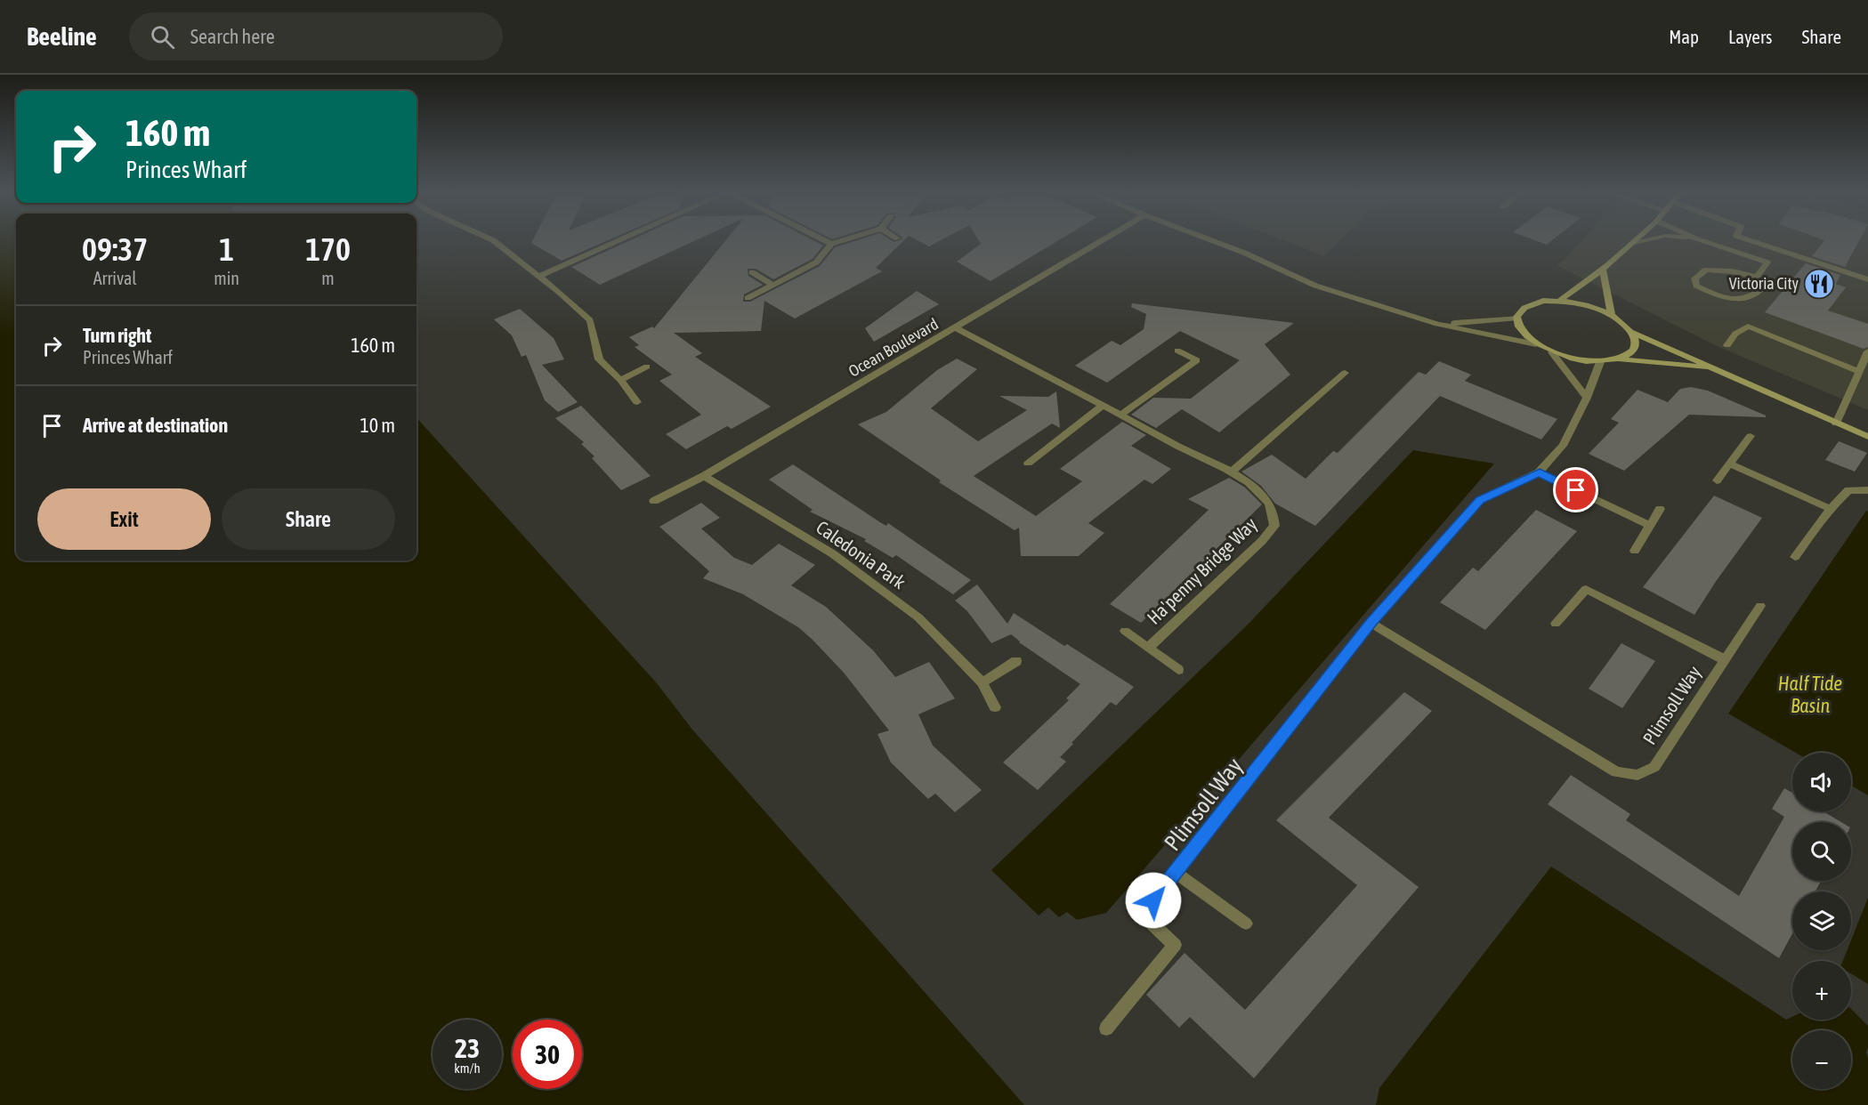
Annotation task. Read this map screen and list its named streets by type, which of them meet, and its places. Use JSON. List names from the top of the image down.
{
  "streets": {
    "street": [
      "Ocean Boulevard",
      "Caledonia Park",
      "Ha'penny Bridge Way",
      "Plimsoll Way"
    ]
  },
  "crossings": [
    ["Ocean Boulevard", "Caledonia Park"],
    ["Ocean Boulevard", "Ha'penny Bridge Way"]
  ],
  "water": ["Half Tide Basin"],
  "places": {
    "restaurant": ["Victoria City"]
  },
  "page": {
    "header": "Beeline",
    "search": "Search here",
    "nav": ["Map", "Layers", "Share"],
    "turn": ["160 m", "Princes Wharf"],
    "eta": [
      "09:37",
      "Arrival",
      "1",
      "min",
      "170",
      "m"
    ],
    "list": [
      {
        "name": "Turn right",
        "note": "Princes Wharf",
        "value": "160 m"
      },
      {
        "name": "Arrive at destination",
        "value": "10 m"
      }
    ],
    "buttons": ["Exit", "Share"],
    "map_buttons": ["+", "−"],
    "speed": "23 km/h",
    "limit": "30"
  }
}
